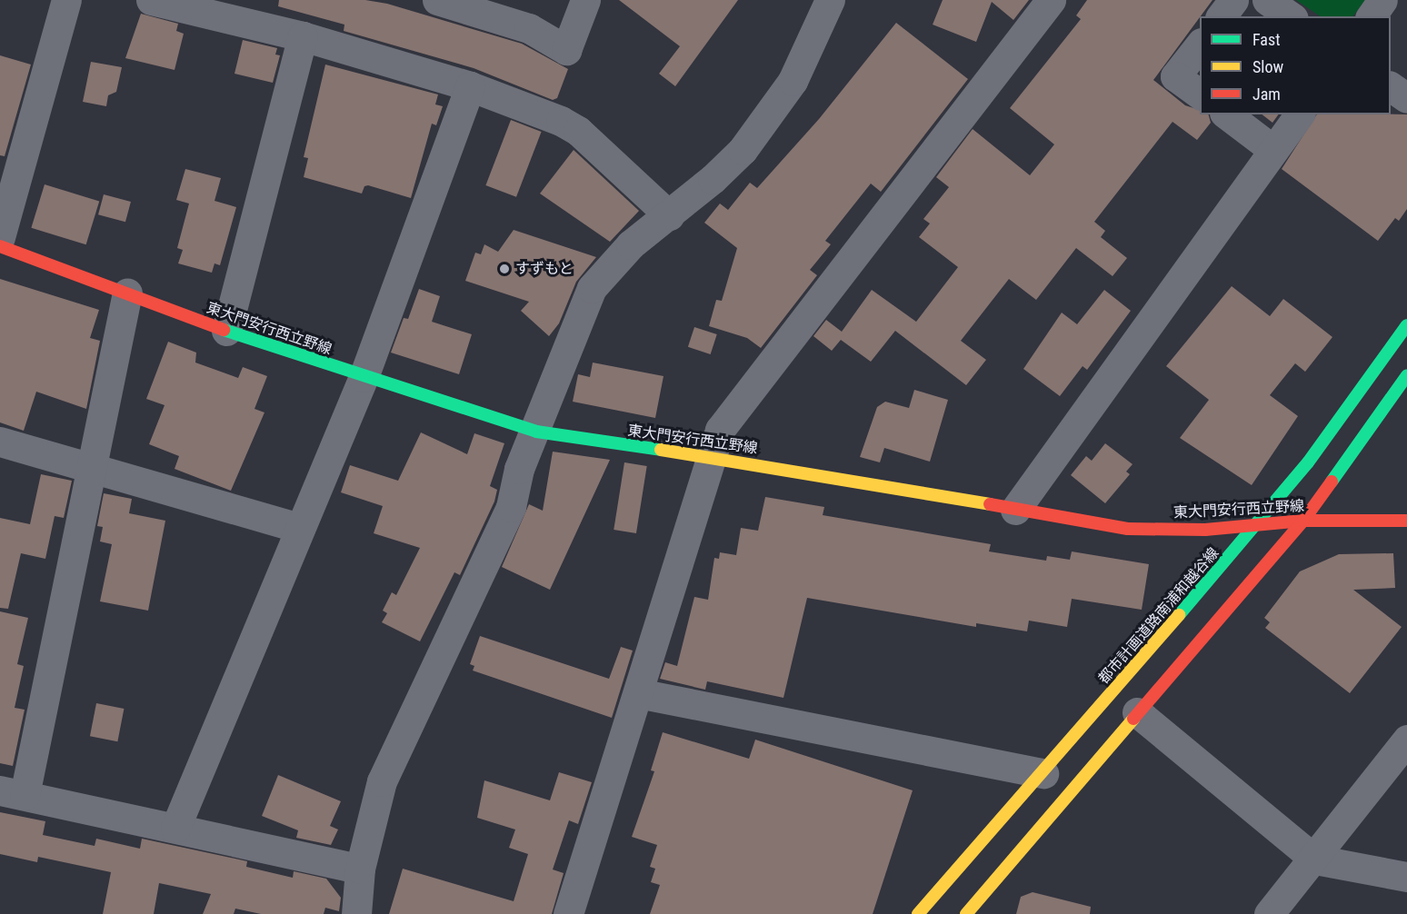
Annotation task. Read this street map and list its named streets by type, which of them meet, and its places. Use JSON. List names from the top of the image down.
{
  "streets": {
    "main road": ["東大門安行西立野線", "都市計画道路南浦和越谷線"]
  },
  "crossings": [
    ["東大門安行西立野線", "都市計画道路南浦和越谷線"]
  ],
  "places": ["すずもと"],
  "legend": ["Fast", "Slow", "Jam"]
}
